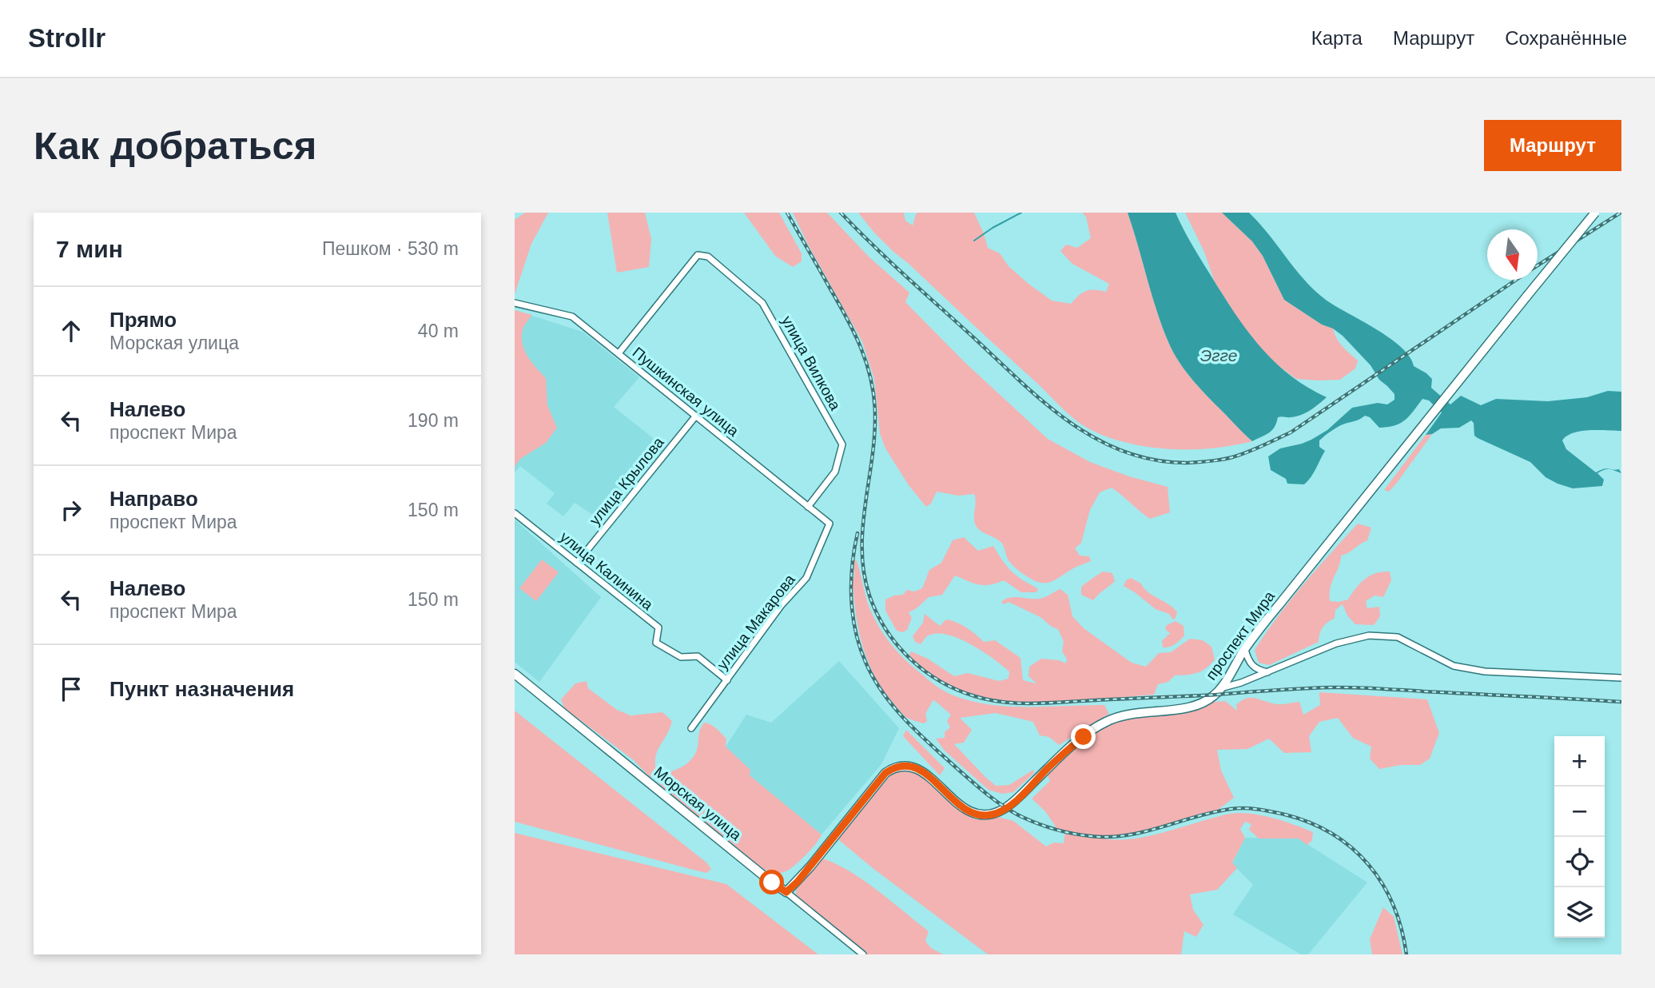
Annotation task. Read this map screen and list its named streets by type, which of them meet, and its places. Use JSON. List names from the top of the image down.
{
  "streets": {
    "main road": ["проспект Мира", "Морская улица"],
    "street": [
      "улица Вилкова",
      "Пушкинская улица",
      "улица Крылова",
      "улица Калинина",
      "улица Макарова"
    ]
  },
  "crossings": [
    ["улица Вилкова", "Пушкинская улица"],
    ["Пушкинская улица", "улица Крылова"],
    ["Пушкинская улица", "улица Макарова"],
    ["улица Крылова", "улица Калинина"],
    ["улица Калинина", "улица Макарова"],
    ["проспект Мира", "Морская улица"]
  ],
  "water": ["Эгге"],
  "north": "bottom",
  "page": {
    "header": "Strollr",
    "nav": ["Карта", "Маршрут", "Сохранённые"],
    "buttons": "Маршрут",
    "title": "Как добраться",
    "heading": ["7 мин", "Пешком · 530 m"],
    "list": [
      ["Прямо", "Морская улица", "40 m"],
      ["Налево", "проспект Мира", "190 m"],
      ["Направо", "проспект Мира", "150 m"],
      ["Налево", "проспект Мира", "150 m"],
      "Пункт назначения"
    ],
    "map_buttons": ["+", "−"]
  }
}
